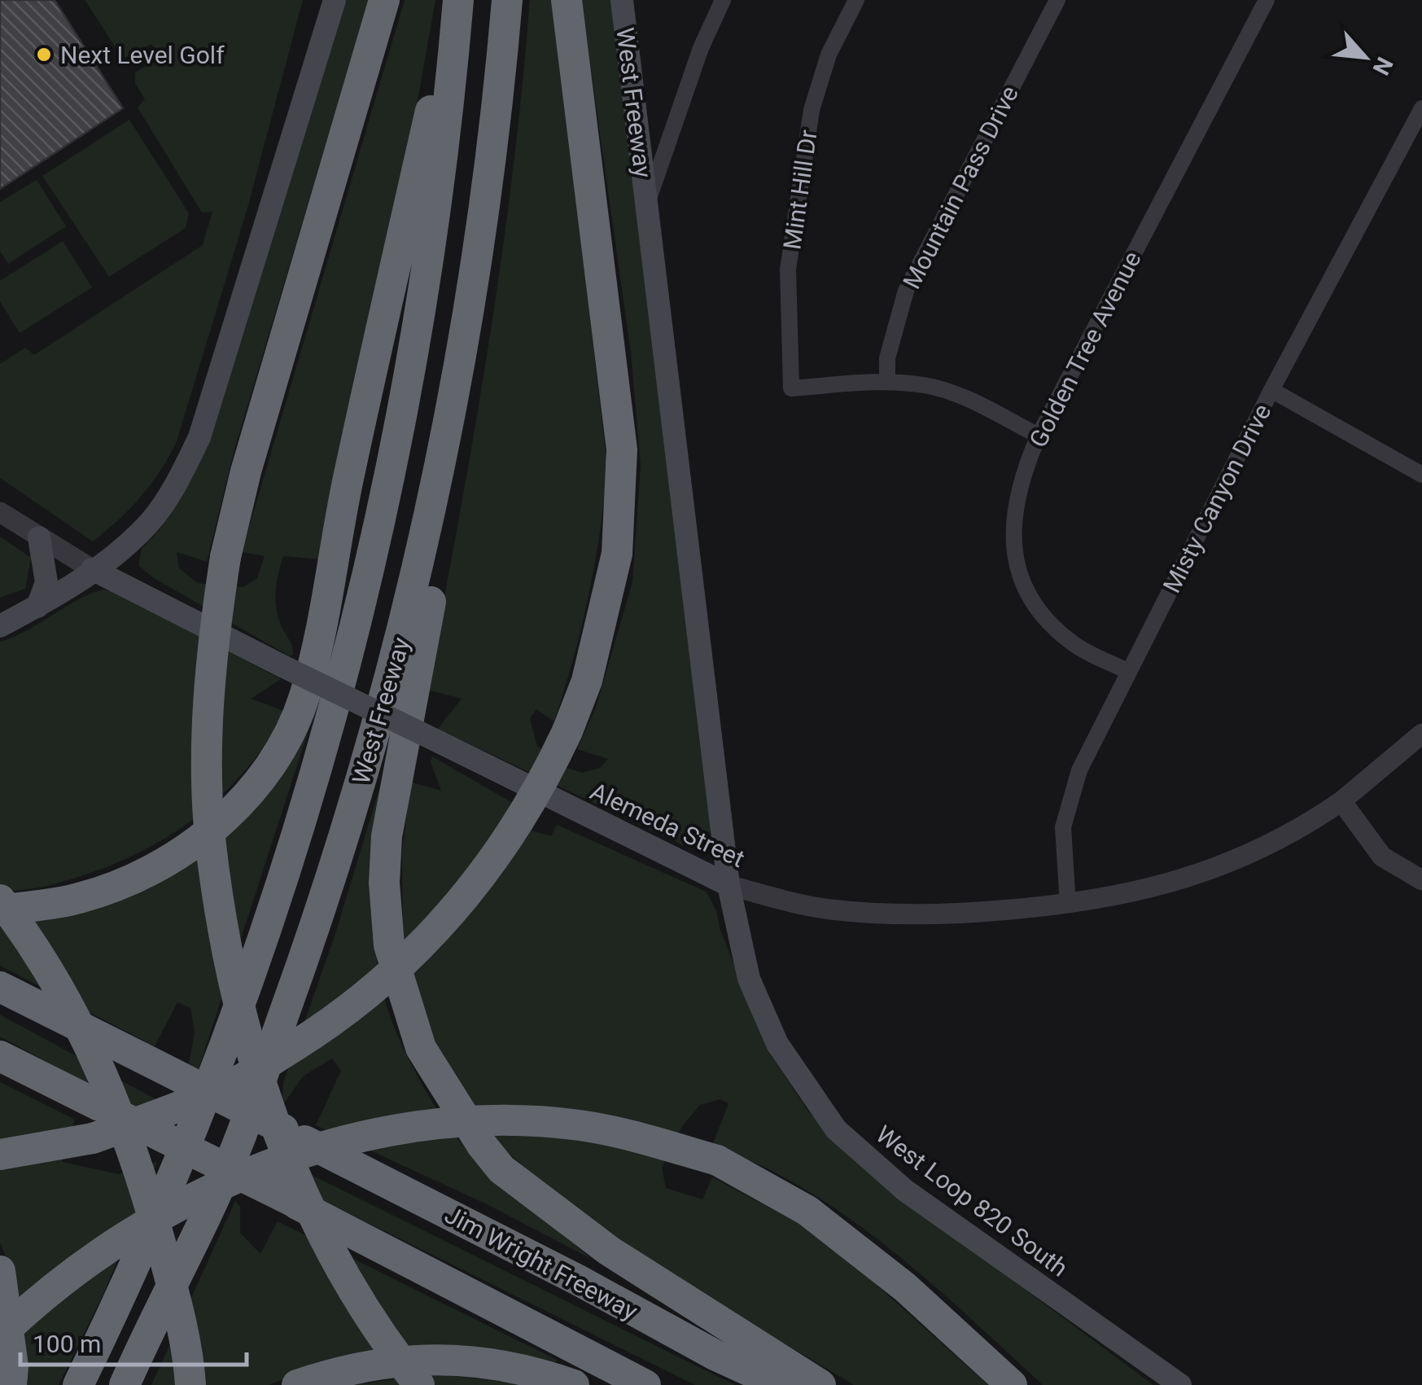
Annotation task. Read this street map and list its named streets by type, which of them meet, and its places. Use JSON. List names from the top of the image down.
{
  "streets": {
    "highway": ["West Freeway", "Jim Wright Freeway"],
    "main road": ["Alemeda Street", "West Loop 820 South"],
    "street": [
      "Mountain Pass Drive",
      "Mint Hill Dr",
      "Golden Tree Avenue",
      "Misty Canyon Drive"
    ]
  },
  "crossings": [
    ["West Freeway", "Alemeda Street"],
    ["West Freeway", "West Loop 820 South"],
    ["Mountain Pass Drive", "Mint Hill Dr"],
    ["Golden Tree Avenue", "Misty Canyon Drive"],
    ["Misty Canyon Drive", "Alemeda Street"],
    ["Alemeda Street", "West Loop 820 South"]
  ],
  "places": ["Next Level Golf"],
  "scale_bar": "100 m",
  "north": "bottom right"
}
